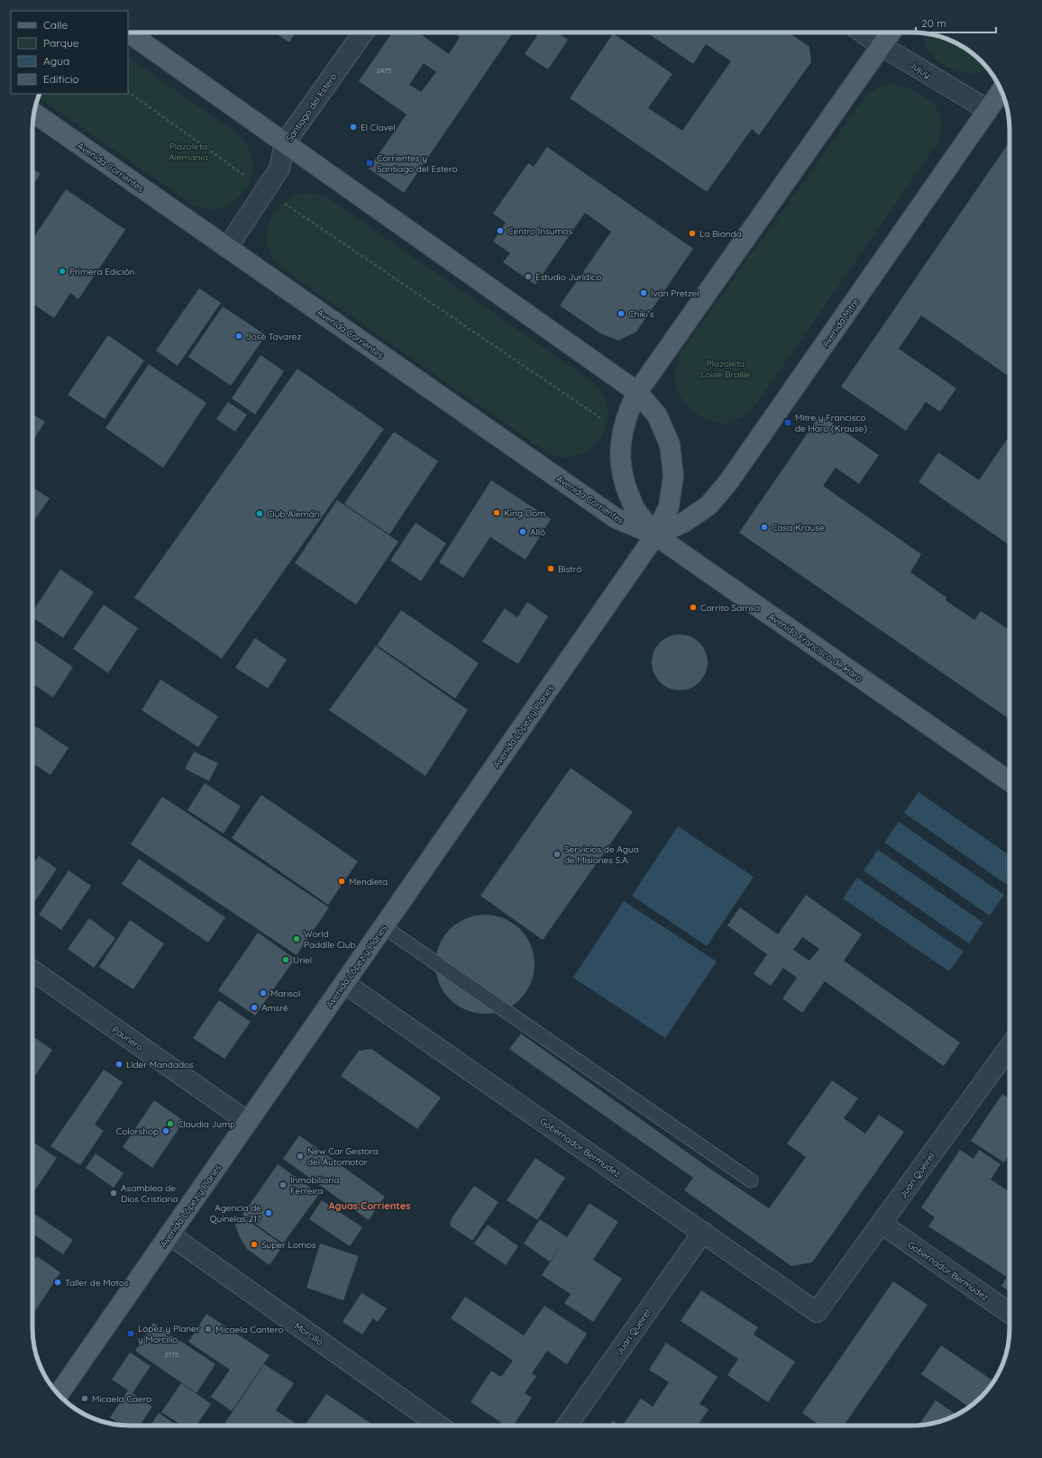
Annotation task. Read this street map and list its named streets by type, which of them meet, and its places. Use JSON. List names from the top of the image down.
{
  "streets": {
    "main road": [
      "Avenida Corrientes",
      "Avenida Mitre",
      "Avenida Francisco de Haro",
      "Avenida López y Planes"
    ],
    "street": [
      "Jujuy",
      "Santiago del Estero",
      "Paunero",
      "Gobernador Bermúdez",
      "Juan Queirel",
      "Morcillo"
    ]
  },
  "crossings": [
    ["Jujuy", "Avenida Mitre"],
    ["Santiago del Estero", "Avenida Corrientes"],
    ["Avenida Corrientes", "Avenida Mitre"],
    ["Avenida Corrientes", "Avenida Francisco de Haro"],
    ["Avenida Corrientes", "Avenida López y Planes"],
    ["Avenida Mitre", "Avenida Francisco de Haro"],
    ["Avenida Mitre", "Avenida López y Planes"],
    ["Avenida Francisco de Haro", "Avenida López y Planes"],
    ["Avenida López y Planes", "Paunero"],
    ["Avenida López y Planes", "Gobernador Bermúdez"],
    ["Avenida López y Planes", "Morcillo"],
    ["Gobernador Bermúdez", "Juan Queirel"]
  ],
  "districts": ["Aguas Corrientes"],
  "parks": ["Plazoleta Alemania", "Plazoleta Loise Braille"],
  "places": {
    "other": [
      "El Clavel",
      "Centro Insumos",
      "La Bionda",
      "Primera Edición",
      "Estudio Jurídico",
      "Iván Pretzel",
      "Chiki's",
      "José Tavarez",
      "King Dom",
      "Club Alemán",
      "Casa Krause",
      "Alló",
      "Bistró",
      "Carrito Samsa",
      "Servicios de Agua de Misiones S.A.",
      "Mendieta",
      "World Paddlle Club",
      "Uriel",
      "Marisol",
      "Amsré",
      "Líder Mandados",
      "Claudia Jump",
      "Colorshop",
      "New Car Gestora del Automotor",
      "Inmobiliaria Ferreira",
      "Asamblea de Dios Cristiana",
      "Agencia de Quinelas 217",
      "Super Lomos",
      "Taller de Motos",
      "Micaela Cantero",
      "Micaela Caero"
    ],
    "transit": ["Corrientes y Santiago del Estero", "Mitre y Francisco de Haro (Krause)", "López y Planer y Morcillo"]
  },
  "house_numbers": ["2475", "2715"],
  "legend": [
    "Calle",
    "Parque",
    "Agua",
    "Edificio"
  ],
  "scale_bar": "20 m"
}
